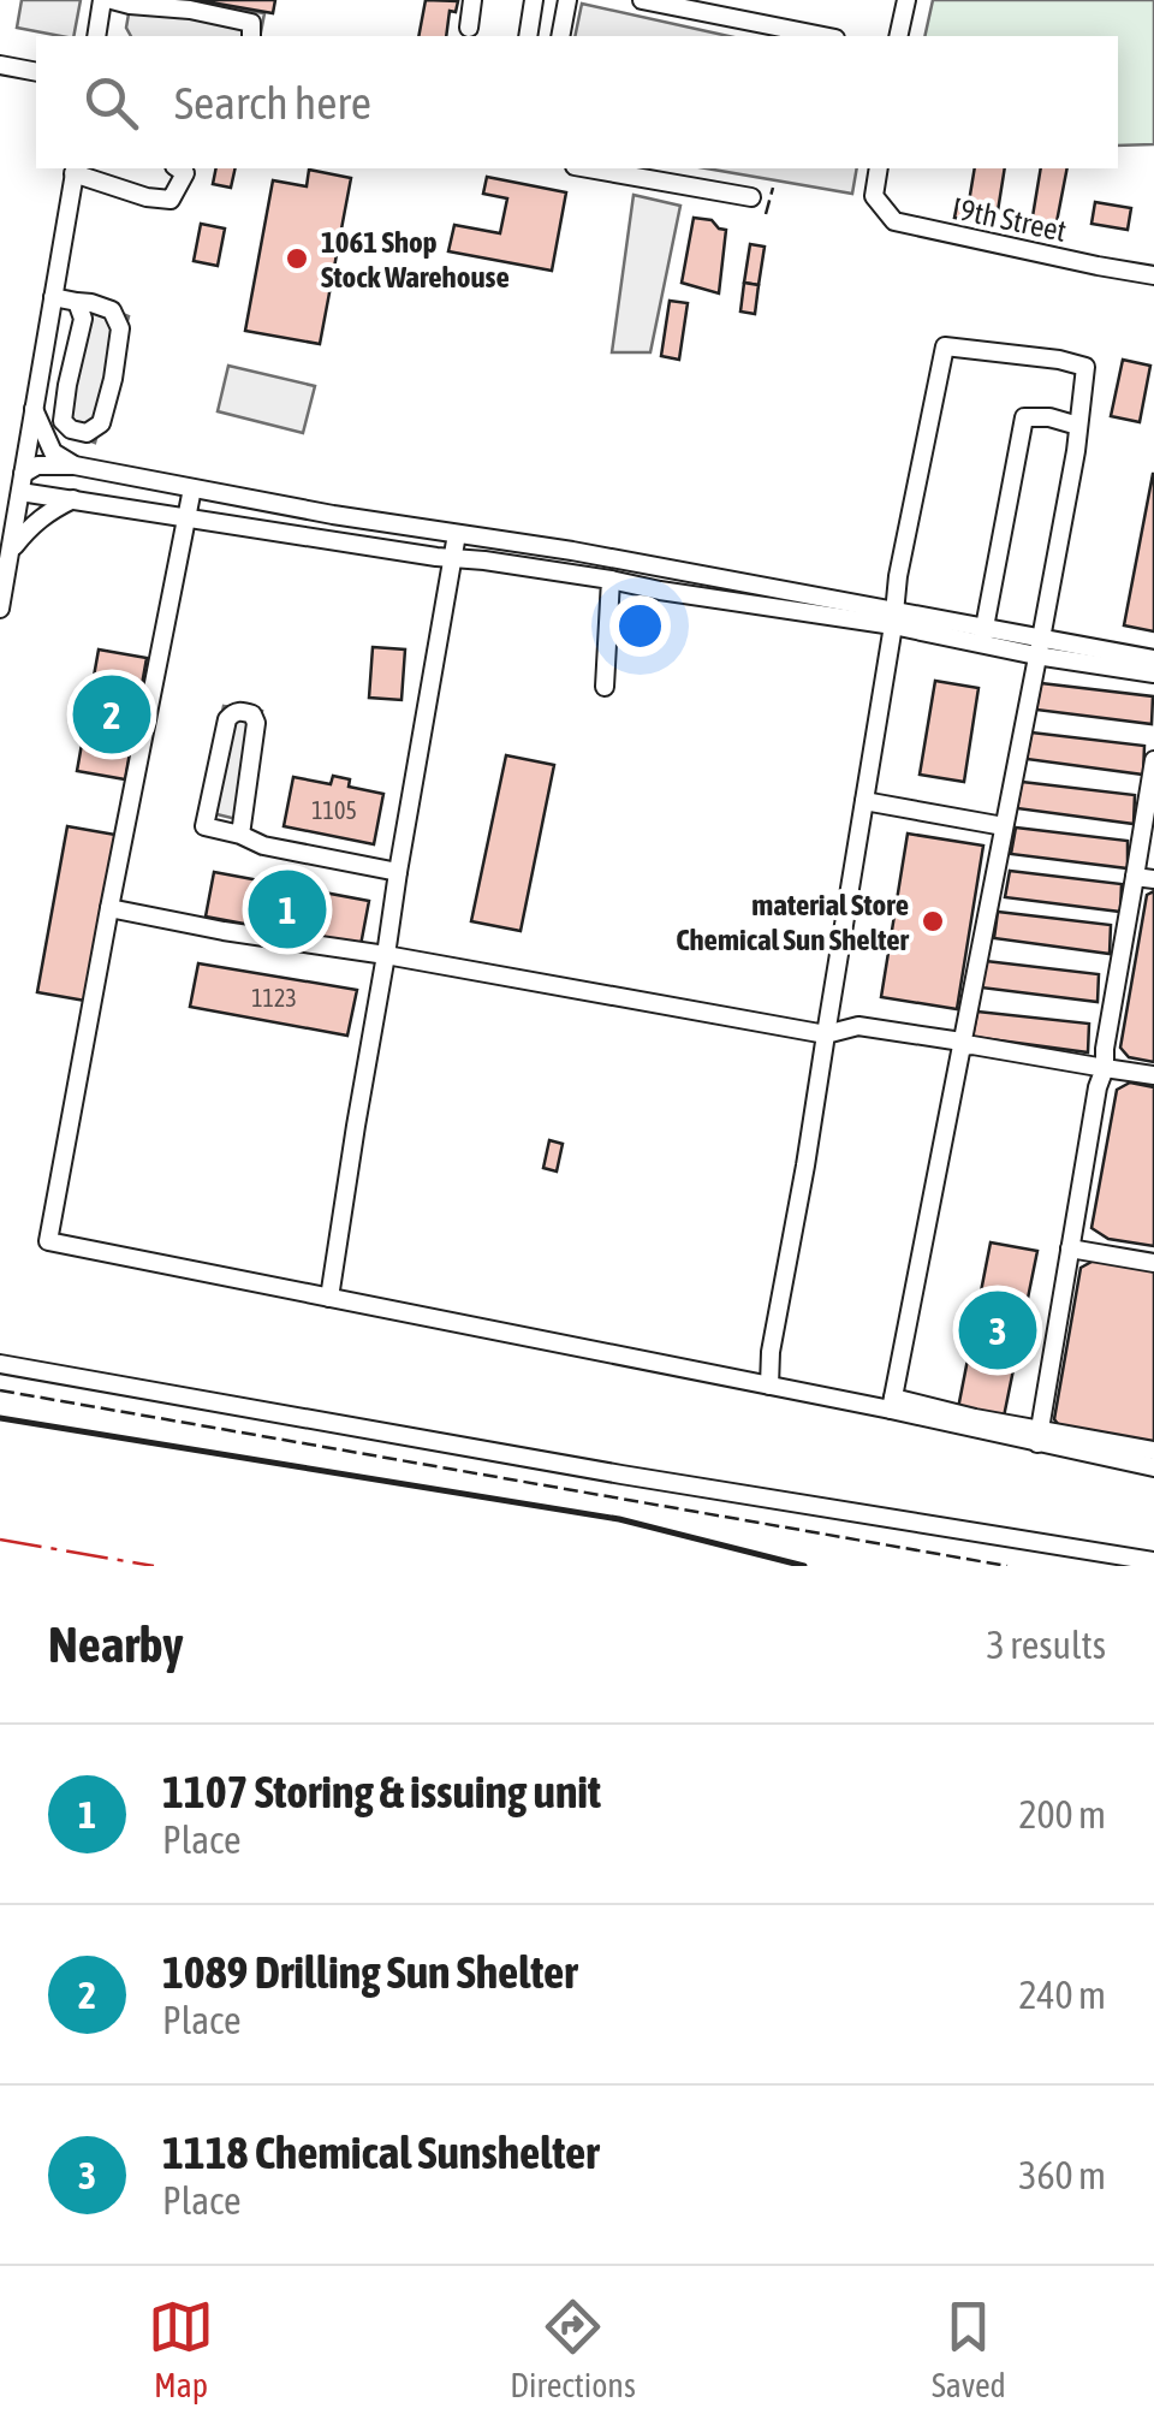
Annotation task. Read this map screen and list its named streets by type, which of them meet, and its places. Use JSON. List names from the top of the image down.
{
  "streets": {
    "street": ["9th Street"]
  },
  "places": ["1061 Shop Stock Warehouse", "material Store Chemical Sun Shelter"],
  "house_numbers": ["1105", "1123"],
  "page": {
    "search": "Search here",
    "pins": ["2", "1", "3"],
    "heading": ["Nearby", "3 results"],
    "list": [
      {
        "mark": "1",
        "name": "1107 Storing & issuing unit",
        "note": "Place",
        "value": "200 m"
      },
      {
        "mark": "2",
        "name": "1089 Drilling Sun Shelter",
        "note": "Place",
        "value": "240 m"
      },
      {
        "mark": "3",
        "name": "1118 Chemical Sunshelter",
        "note": "Place",
        "value": "360 m"
      }
    ],
    "nav": ["Map", "Directions", "Saved"]
  }
}
